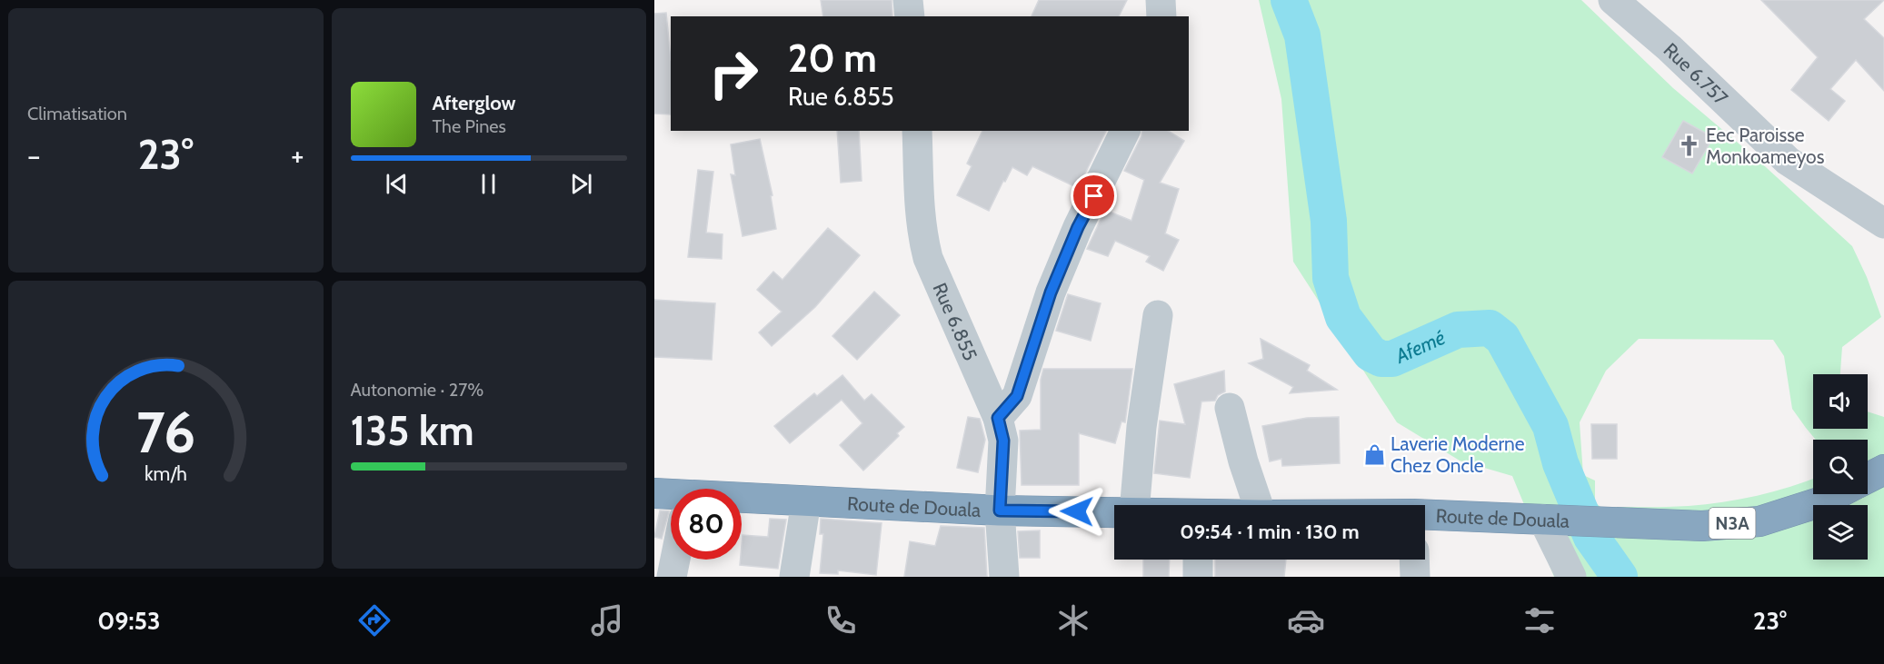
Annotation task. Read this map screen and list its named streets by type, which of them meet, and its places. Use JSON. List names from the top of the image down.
{
  "streets": {
    "highway": ["Route de Douala", "N3A"],
    "street": ["Rue 6.757", "Rue 6.855"]
  },
  "crossings": [
    ["Rue 6.855", "Route de Douala"]
  ],
  "water": ["Afemé"],
  "places": {
    "church": ["Eec Paroisse Monkoameyos"],
    "shop": ["Laverie Moderne Chez Oncle"]
  },
  "page": {
    "tile": [
      "Climatisation",
      ["Autonomie · 27%", "135 km"]
    ],
    "turn": ["20 m", "Rue 6.855"],
    "song": ["Afterglow", "The Pines"],
    "heat": ["−", "23°", "+"],
    "limit": "80",
    "trip": "09:54 · 1 min · 130 m",
    "tabs": ["09:53", "23°"],
    "gauge": ["76", "km/h"]
  }
}
